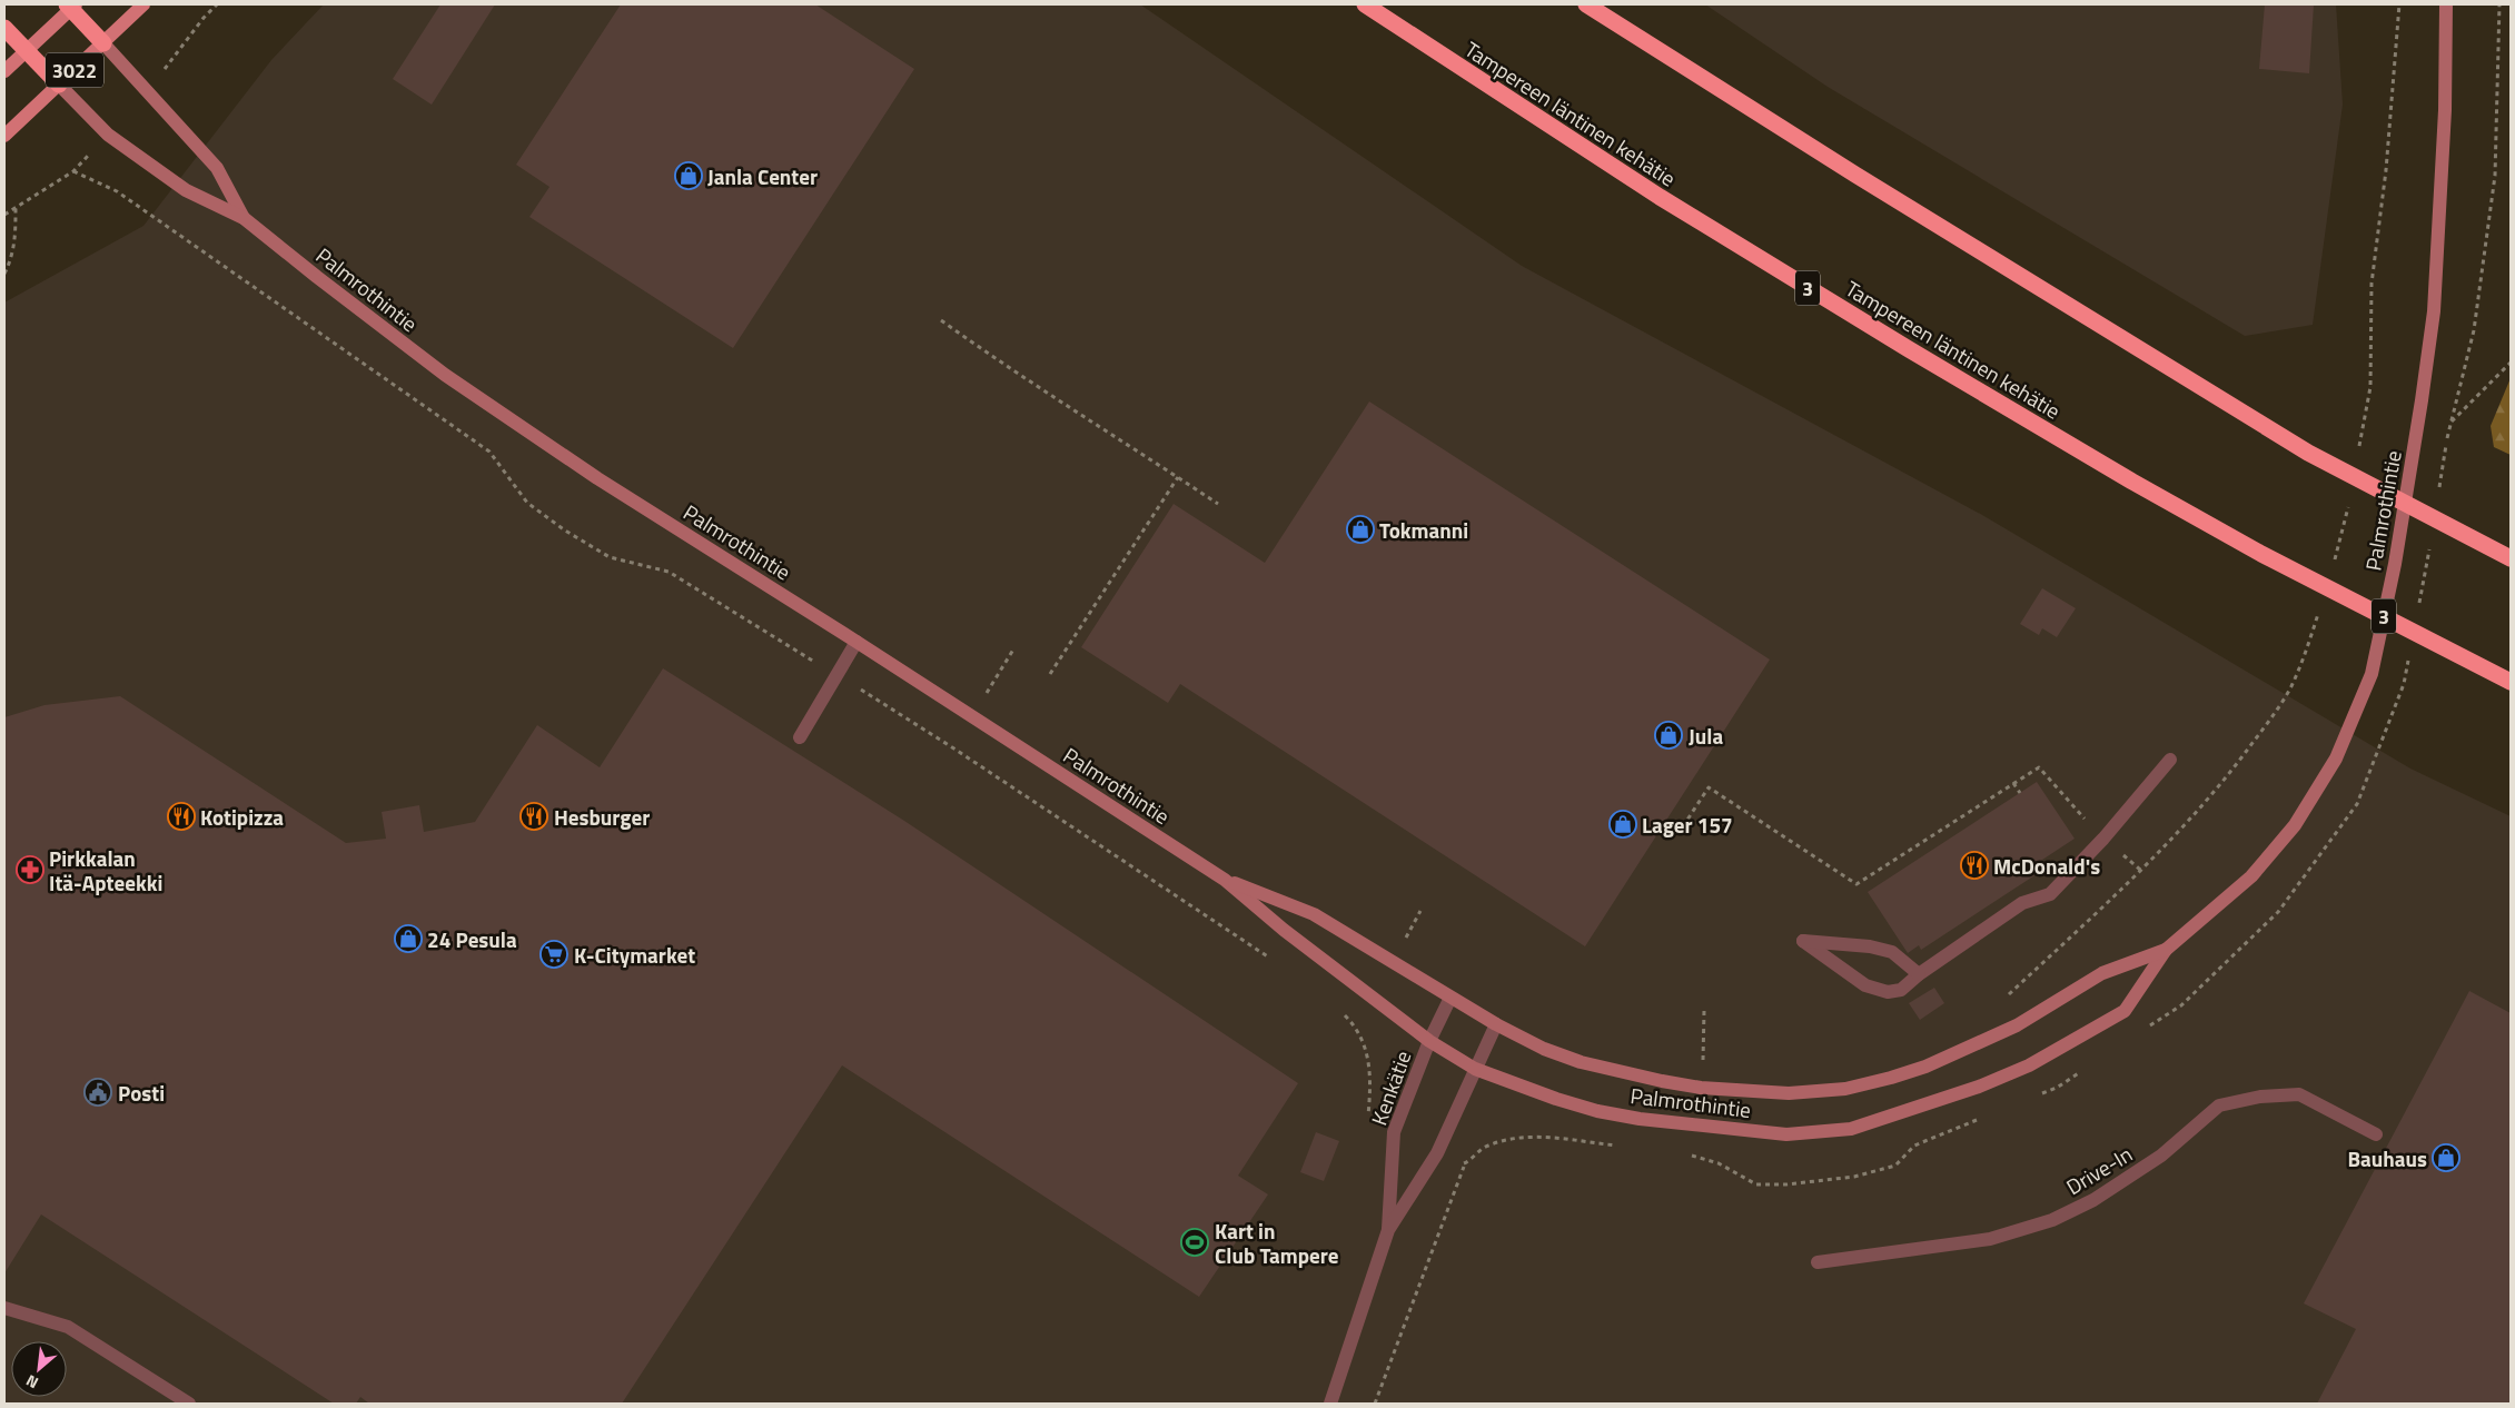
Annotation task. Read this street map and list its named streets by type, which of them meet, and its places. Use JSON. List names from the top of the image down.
{
  "streets": {
    "highway": ["Tampereen läntinen kehätie", "3"],
    "main road": ["3022"],
    "street": ["Palmrothintie", "Kenkätie", "Drive-In"]
  },
  "crossings": [
    ["3022", "Palmrothintie"],
    ["Palmrothintie", "Kenkätie"]
  ],
  "places": {
    "shop": [
      "Janla Center",
      "Tokmanni",
      "Jula",
      "Lager 157",
      "24 Pesula",
      "Bauhaus"
    ],
    "restaurant": ["Kotipizza", "Hesburger", "McDonald's"],
    "pharmacy": ["Pirkkalan Itä-Apteekki"],
    "supermarket": ["K-Citymarket"],
    "public building": ["Posti"],
    "sports": ["Kart in Club Tampere"]
  },
  "north": "bottom left"
}
